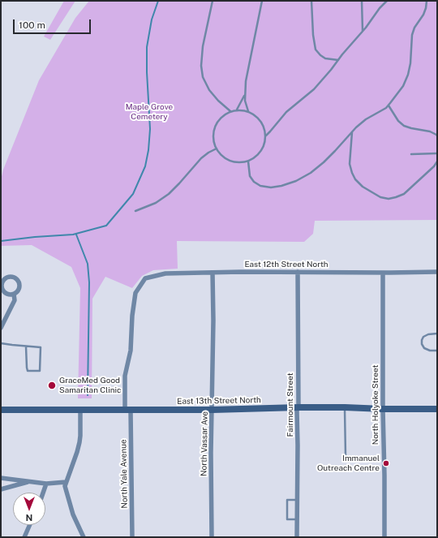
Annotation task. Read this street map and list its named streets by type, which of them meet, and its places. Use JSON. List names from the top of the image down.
{
  "streets": {
    "main road": ["East 13th Street North"],
    "street": [
      "East 12th Street North",
      "Fairmount Street",
      "North Holyoke Street",
      "North Vassar Ave",
      "North Yale Avenue"
    ]
  },
  "crossings": [
    ["East 12th Street North", "Fairmount Street"],
    ["East 12th Street North", "North Holyoke Street"],
    ["East 12th Street North", "North Vassar Ave"],
    ["East 12th Street North", "North Yale Avenue"],
    ["East 13th Street North", "Fairmount Street"],
    ["East 13th Street North", "North Holyoke Street"],
    ["East 13th Street North", "North Vassar Ave"],
    ["East 13th Street North", "North Yale Avenue"]
  ],
  "parks": ["Maple Grove Cemetery"],
  "places": ["GraceMed Good Samaritan Clinic", "Immanuel Outreach Centre"],
  "scale_bar": "100 m",
  "north": "bottom"
}
